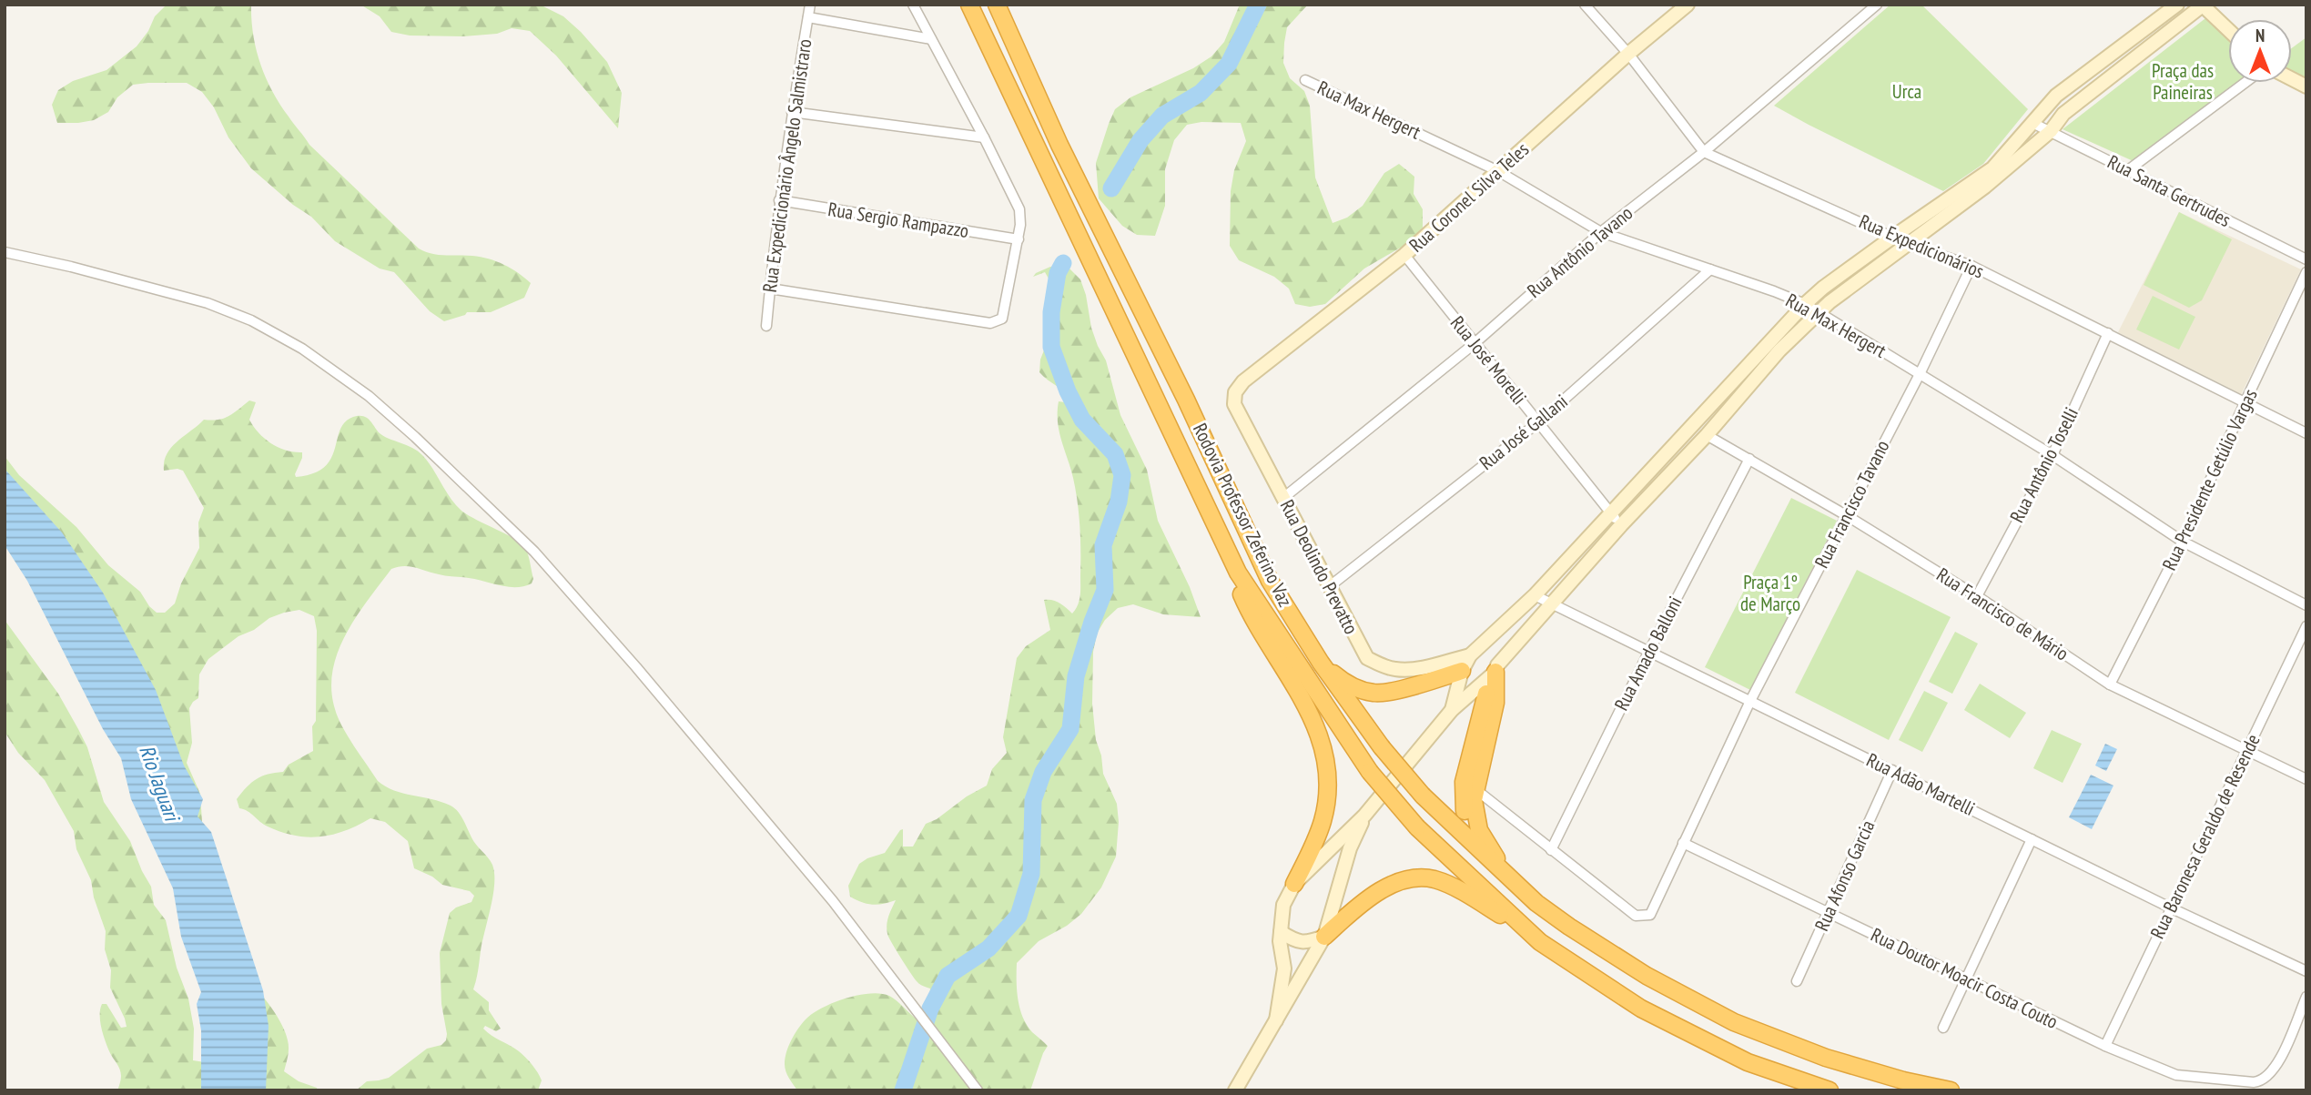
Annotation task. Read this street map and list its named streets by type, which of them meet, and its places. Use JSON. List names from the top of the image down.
{
  "streets": {
    "highway": ["Rodovia Professor Zeferino Vaz"],
    "street": [
      "Rua Max Hergert",
      "Rua Expedicionário Ângelo Salmistraro",
      "Rua Santa Gertrudes",
      "Rua Coronel Silva Teles",
      "Rua Sergio Rampazzo",
      "Rua Expedicionários",
      "Rua Antônio Tavano",
      "Rua José Morelli",
      "Rua José Gallani",
      "Rua Antônio Toselli",
      "Rua Presidente Getúlio Vargas",
      "Rua Francisco Tavano",
      "Rua Deolindo Prevatto",
      "Rua Francisco de Mário",
      "Rua Amado Balloni",
      "Rua Adão Martelli",
      "Rua Baronesa Geraldo de Resende",
      "Rua Afonso Garcia",
      "Rua Doutor Moacir Costa Couto"
    ]
  },
  "crossings": [
    ["Rua Max Hergert", "Rua Coronel Silva Teles"],
    ["Rua Max Hergert", "Rua Antônio Tavano"],
    ["Rua Max Hergert", "Rua José Gallani"],
    ["Rua Max Hergert", "Rua Antônio Toselli"],
    ["Rua Max Hergert", "Rua Presidente Getúlio Vargas"],
    ["Rua Max Hergert", "Rua Francisco Tavano"],
    ["Rua Expedicionário Ângelo Salmistraro", "Rua Sergio Rampazzo"],
    ["Rua Coronel Silva Teles", "Rua Expedicionários"],
    ["Rua Coronel Silva Teles", "Rua José Morelli"],
    ["Rua Coronel Silva Teles", "Rua Deolindo Prevatto"],
    ["Rua Expedicionários", "Rua Antônio Tavano"],
    ["Rua Expedicionários", "Rua Antônio Toselli"],
    ["Rua Expedicionários", "Rua Presidente Getúlio Vargas"],
    ["Rua Expedicionários", "Rua Francisco Tavano"],
    ["Rua Antônio Tavano", "Rua José Morelli"],
    ["Rua Antônio Tavano", "Rua Deolindo Prevatto"],
    ["Rua José Morelli", "Rua José Gallani"],
    ["Rua José Gallani", "Rua Deolindo Prevatto"],
    ["Rua Antônio Toselli", "Rua Francisco de Mário"],
    ["Rua Presidente Getúlio Vargas", "Rua Francisco de Mário"],
    ["Rua Francisco Tavano", "Rua Francisco de Mário"],
    ["Rua Francisco Tavano", "Rua Amado Balloni"],
    ["Rua Francisco Tavano", "Rua Adão Martelli"],
    ["Rua Francisco Tavano", "Rua Doutor Moacir Costa Couto"],
    ["Rua Francisco de Mário", "Rua Amado Balloni"],
    ["Rua Francisco de Mário", "Rua Baronesa Geraldo de Resende"],
    ["Rua Amado Balloni", "Rua Adão Martelli"],
    ["Rua Adão Martelli", "Rua Baronesa Geraldo de Resende"],
    ["Rua Adão Martelli", "Rua Afonso Garcia"],
    ["Rua Baronesa Geraldo de Resende", "Rua Doutor Moacir Costa Couto"],
    ["Rua Afonso Garcia", "Rua Doutor Moacir Costa Couto"]
  ],
  "water": ["Rio Jaguari"],
  "parks": ["Praça das Paineiras", "Urca", "Praça 1º de Março"],
  "north": "top"
}
